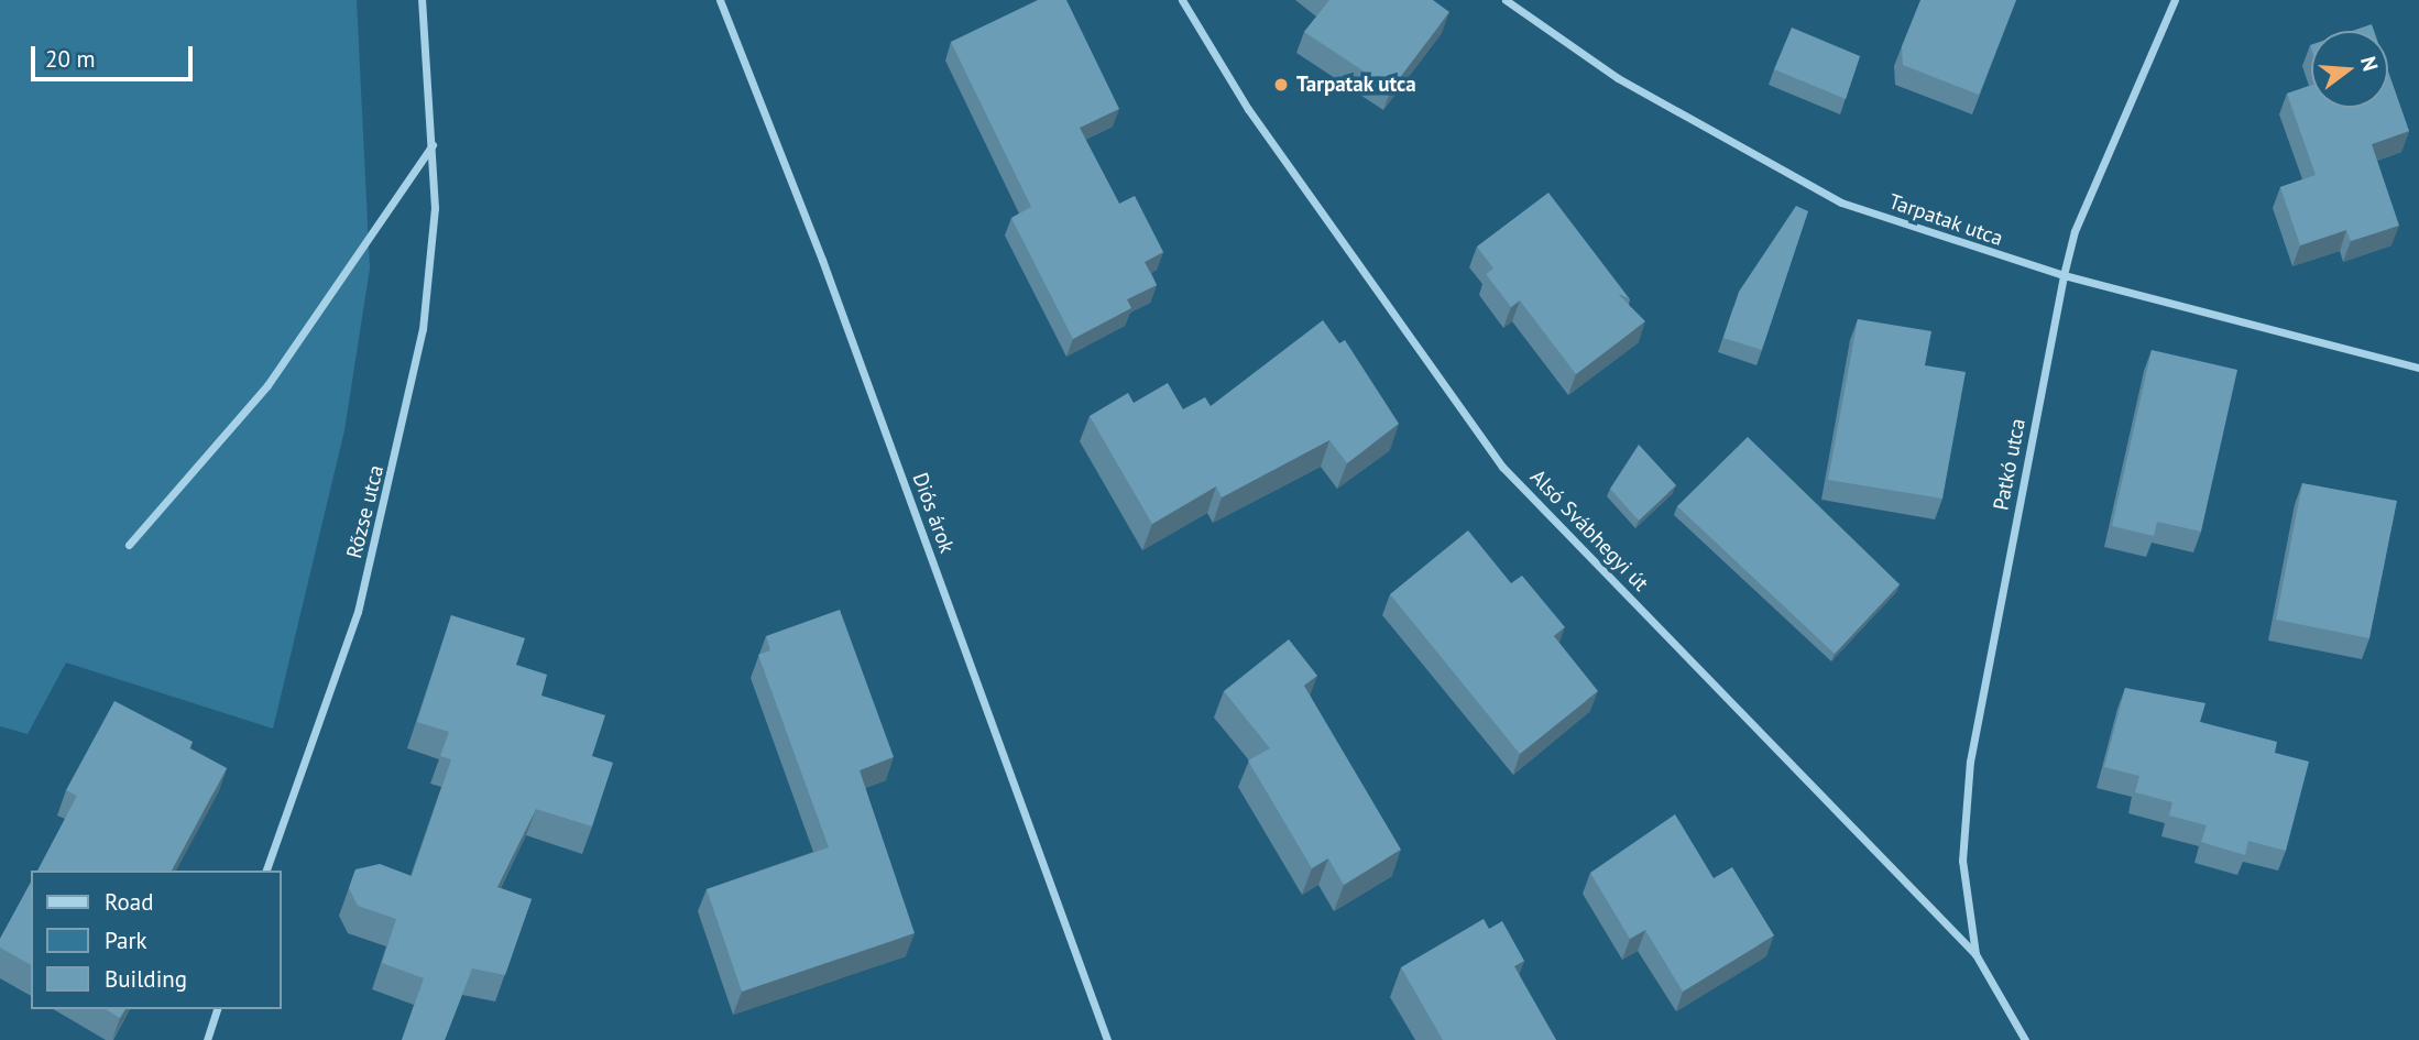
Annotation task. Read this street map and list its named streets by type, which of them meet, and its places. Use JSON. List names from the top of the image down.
{
  "streets": {
    "street": [
      "Tarpatak utca",
      "Patkó utca",
      "Rőzse utca",
      "Diós árok",
      "Alsó Svábhegyi út"
    ]
  },
  "crossings": [
    ["Tarpatak utca", "Patkó utca"],
    ["Patkó utca", "Alsó Svábhegyi út"]
  ],
  "places": ["Tarpatak utca"],
  "legend": ["Road", "Park", "Building"],
  "scale_bar": "20 m",
  "north": "right"
}
